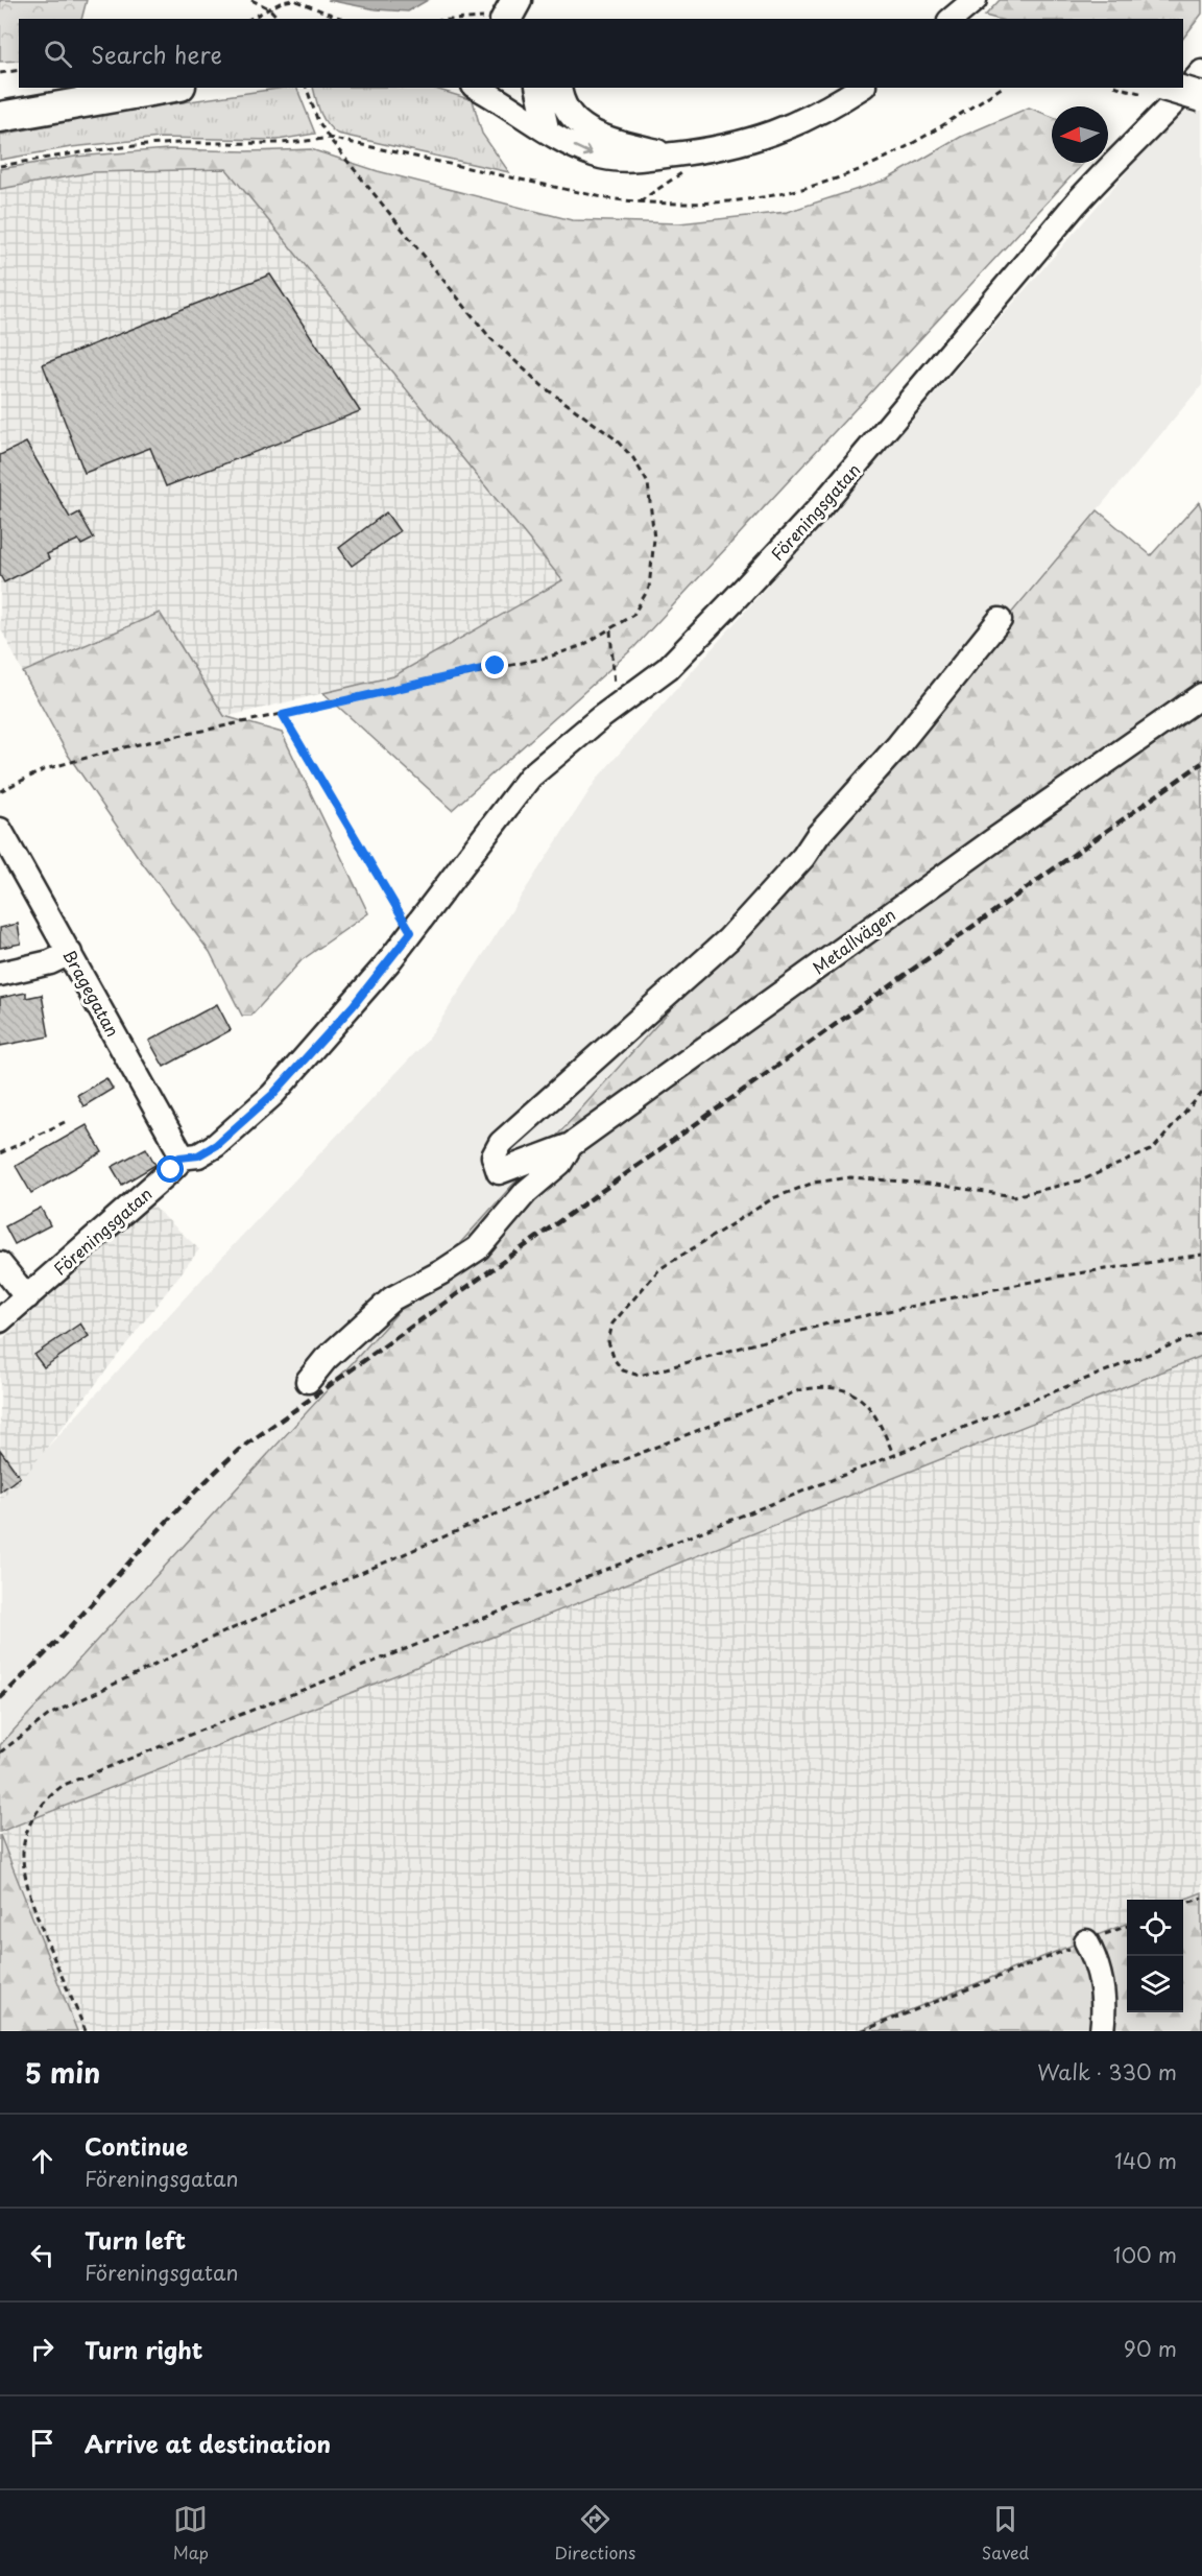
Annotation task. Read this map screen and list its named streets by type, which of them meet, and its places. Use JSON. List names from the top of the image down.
{
  "streets": {
    "street": ["Föreningsgatan", "Metallvägen", "Bragegatan"]
  },
  "crossings": [
    ["Föreningsgatan", "Bragegatan"]
  ],
  "north": "left",
  "page": {
    "search": "Search here",
    "heading": ["5 min", "Walk · 330 m"],
    "list": [
      ["Continue", "Föreningsgatan", "140 m"],
      ["Turn left", "Föreningsgatan", "100 m"],
      ["Turn right", "90 m"],
      "Arrive at destination"
    ],
    "nav": ["Map", "Directions", "Saved"]
  }
}
